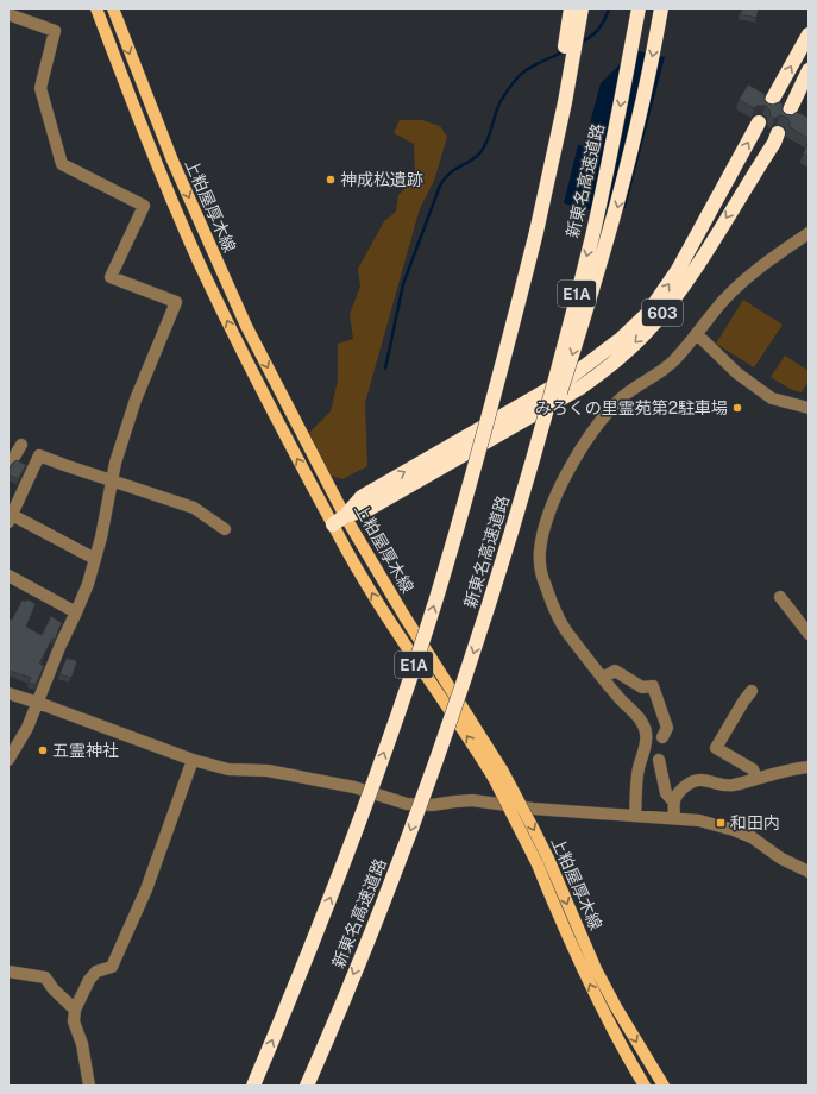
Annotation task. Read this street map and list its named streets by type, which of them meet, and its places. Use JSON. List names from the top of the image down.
{
  "streets": {
    "highway": ["新東名高速道路", "E1A", "603"],
    "main road": ["上粕屋厚木線"]
  },
  "crossings": [
    ["上粕屋厚木線", "603"]
  ],
  "places": {
    "other": ["神成松遺跡", "みろくの里霊苑第2駐車場", "五霊神社"],
    "transit": ["和田内"]
  }
}
